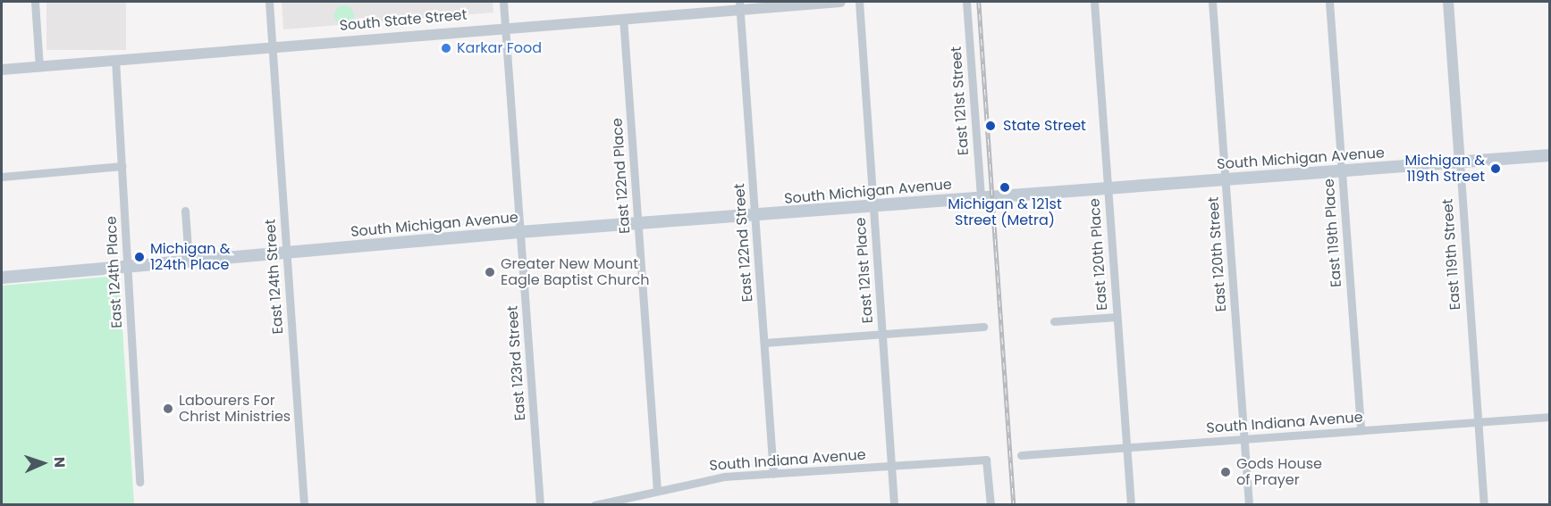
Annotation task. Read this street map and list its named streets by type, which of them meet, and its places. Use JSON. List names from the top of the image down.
{
  "streets": {
    "main road": ["South Michigan Avenue"],
    "street": [
      "South State Street",
      "East 121st Street",
      "East 122nd Place",
      "East 119th Place",
      "East 122nd Street",
      "East 120th Place",
      "East 120th Street",
      "East 119th Street",
      "East 121st Place",
      "East 124th Place",
      "East 124th Street",
      "East 123rd Street",
      "South Indiana Avenue"
    ]
  },
  "crossings": [
    ["South State Street", "East 122nd Place"],
    ["South State Street", "East 122nd Street"],
    ["South State Street", "East 124th Place"],
    ["South State Street", "East 124th Street"],
    ["South State Street", "East 123rd Street"],
    ["East 121st Street", "South Michigan Avenue"],
    ["South Michigan Avenue", "East 122nd Place"],
    ["South Michigan Avenue", "East 119th Place"],
    ["South Michigan Avenue", "East 122nd Street"],
    ["South Michigan Avenue", "East 120th Place"],
    ["South Michigan Avenue", "East 120th Street"],
    ["South Michigan Avenue", "East 119th Street"],
    ["South Michigan Avenue", "East 121st Place"],
    ["South Michigan Avenue", "East 124th Place"],
    ["South Michigan Avenue", "East 124th Street"],
    ["South Michigan Avenue", "East 123rd Street"],
    ["East 122nd Place", "South Indiana Avenue"],
    ["East 119th Place", "South Indiana Avenue"],
    ["East 122nd Street", "South Indiana Avenue"],
    ["East 120th Place", "South Indiana Avenue"],
    ["East 120th Street", "South Indiana Avenue"],
    ["East 119th Street", "South Indiana Avenue"],
    ["East 121st Place", "South Indiana Avenue"]
  ],
  "places": [
    "Karkar Food",
    "State Street",
    "Michigan & 119th Street",
    "Michigan & 121st Street (Metra)",
    "Michigan & 124th Place",
    "Greater New Mount Eagle Baptist Church",
    "Labourers For Christ Ministries",
    "Gods House of Prayer"
  ],
  "north": "right"
}
